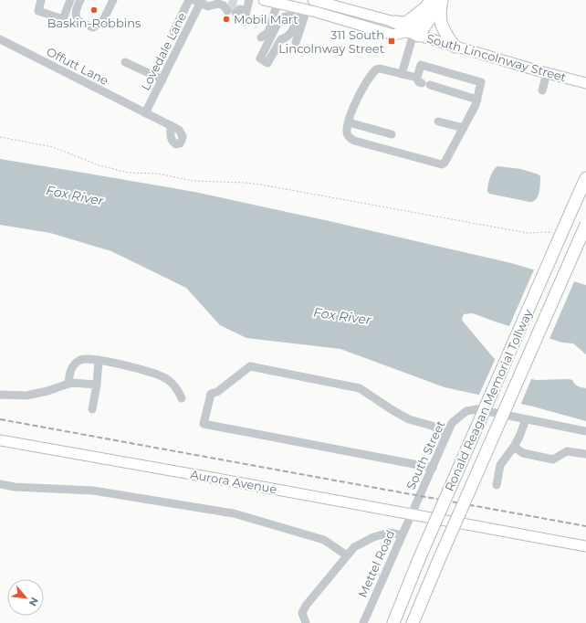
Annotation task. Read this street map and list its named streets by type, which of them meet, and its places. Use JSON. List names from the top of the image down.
{
  "streets": {
    "highway": ["Ronald Reagan Memorial Tollway"],
    "main road": ["South Lincolnway Street", "Aurora Avenue"],
    "street": [
      "Lovedale Lane",
      "Offutt Lane",
      "South Street",
      "Mettel Road"
    ]
  },
  "crossings": [
    ["Lovedale Lane", "Offutt Lane"],
    ["South Street", "Aurora Avenue"],
    ["South Street", "Mettel Road"],
    ["Aurora Avenue", "Mettel Road"]
  ],
  "water": ["Fox River"],
  "places": {
    "other": ["Baskin-Robbins", "Mobil Mart"],
    "transit": ["311 South Lincolnway Street"]
  },
  "north": "bottom right"
}
